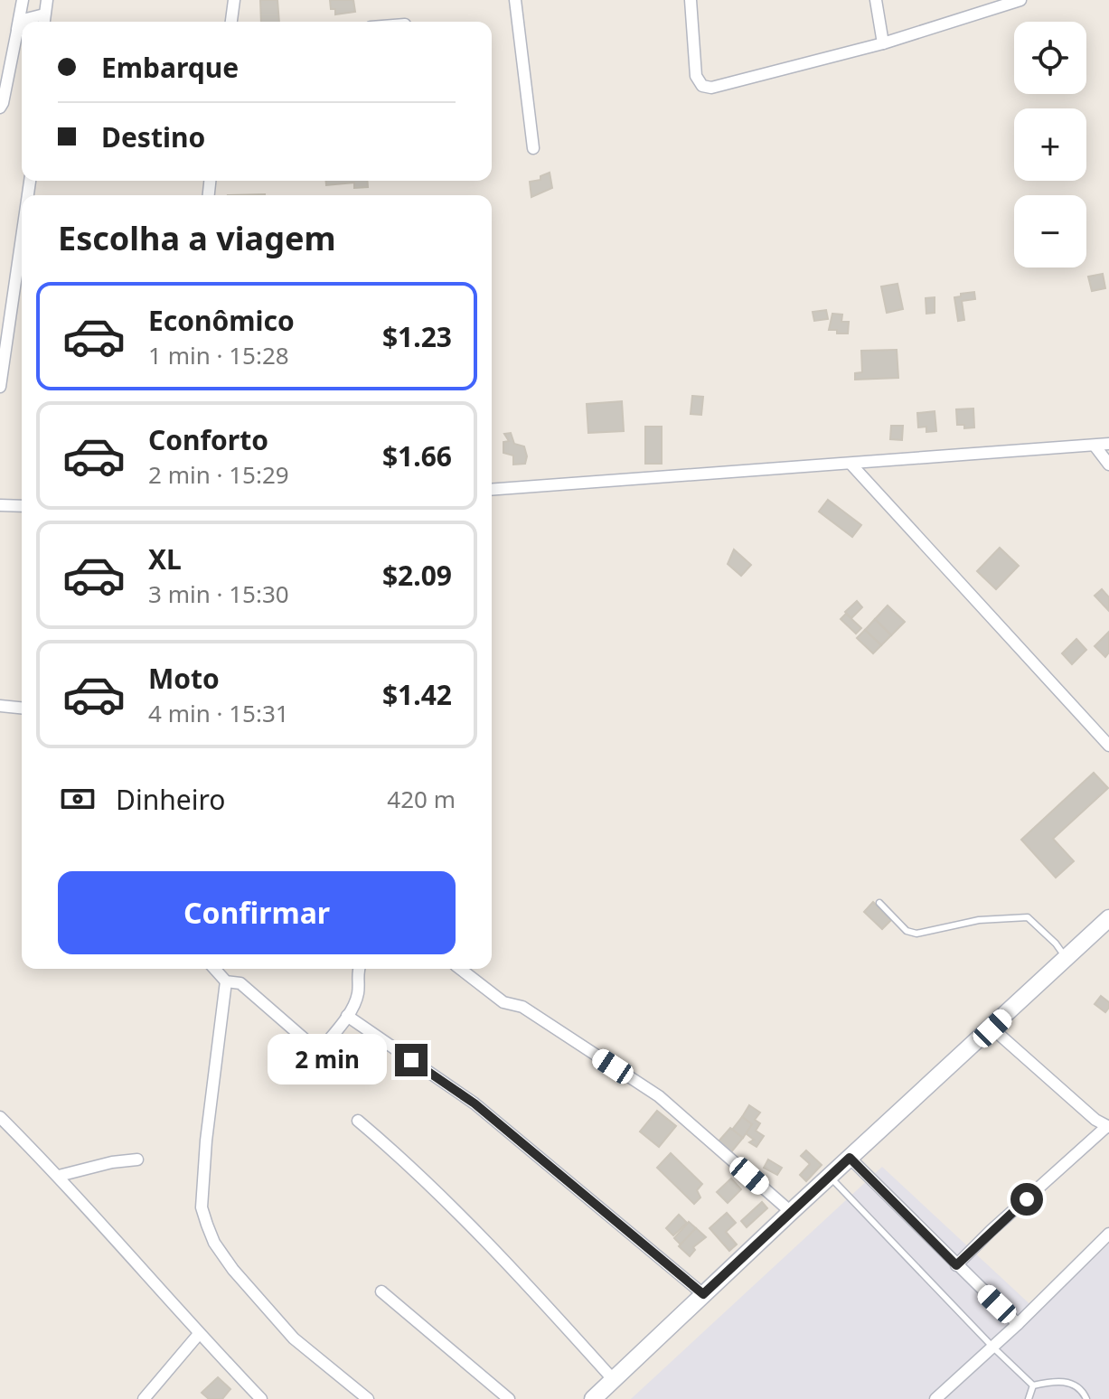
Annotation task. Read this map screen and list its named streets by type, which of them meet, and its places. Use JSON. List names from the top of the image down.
{
  "page": {
    "map_buttons": ["+", "−"],
    "banner": ["Embarque", "Destino"],
    "heading": "Escolha a viagem",
    "list": [
      {
        "name": "Econômico",
        "note": "1 min · 15:28",
        "value": "$1.23"
      },
      {
        "name": "Conforto",
        "note": "2 min · 15:29",
        "value": "$1.66"
      },
      {
        "name": "XL",
        "note": "3 min · 15:30",
        "value": "$2.09"
      },
      {
        "name": "Moto",
        "note": "4 min · 15:31",
        "value": "$1.42"
      }
    ],
    "pay": ["Dinheiro", "420 m"],
    "buttons": "Confirmar",
    "bubble": "2 min"
  }
}
